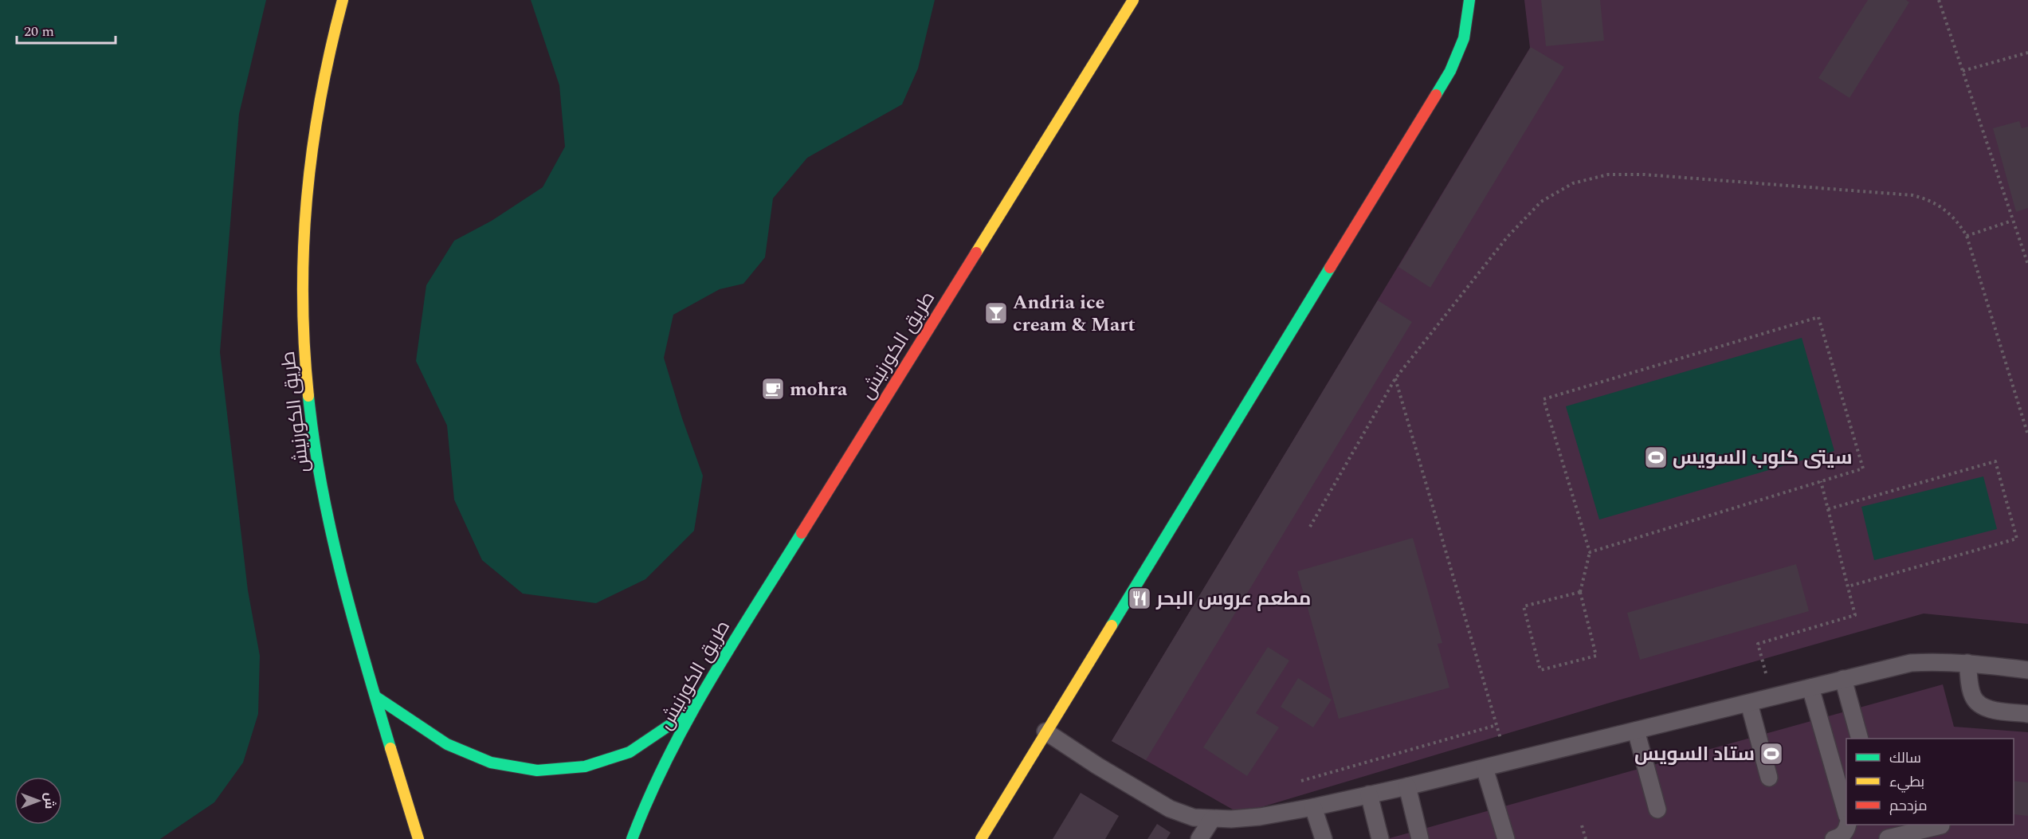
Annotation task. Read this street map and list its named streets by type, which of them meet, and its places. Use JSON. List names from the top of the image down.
{
  "streets": {
    "main road": ["طريق الكورنيش"]
  },
  "places": {
    "bar": ["Andria ice cream & Mart"],
    "cafe": ["mohra"],
    "sports": ["سيتى كلوب السويس", "ستاد السويس"],
    "restaurant": ["مطعم عروس البحر"]
  },
  "legend": ["سالك", "بطيء", "مزدحم"],
  "scale_bar": "20 m",
  "north": "right"
}
